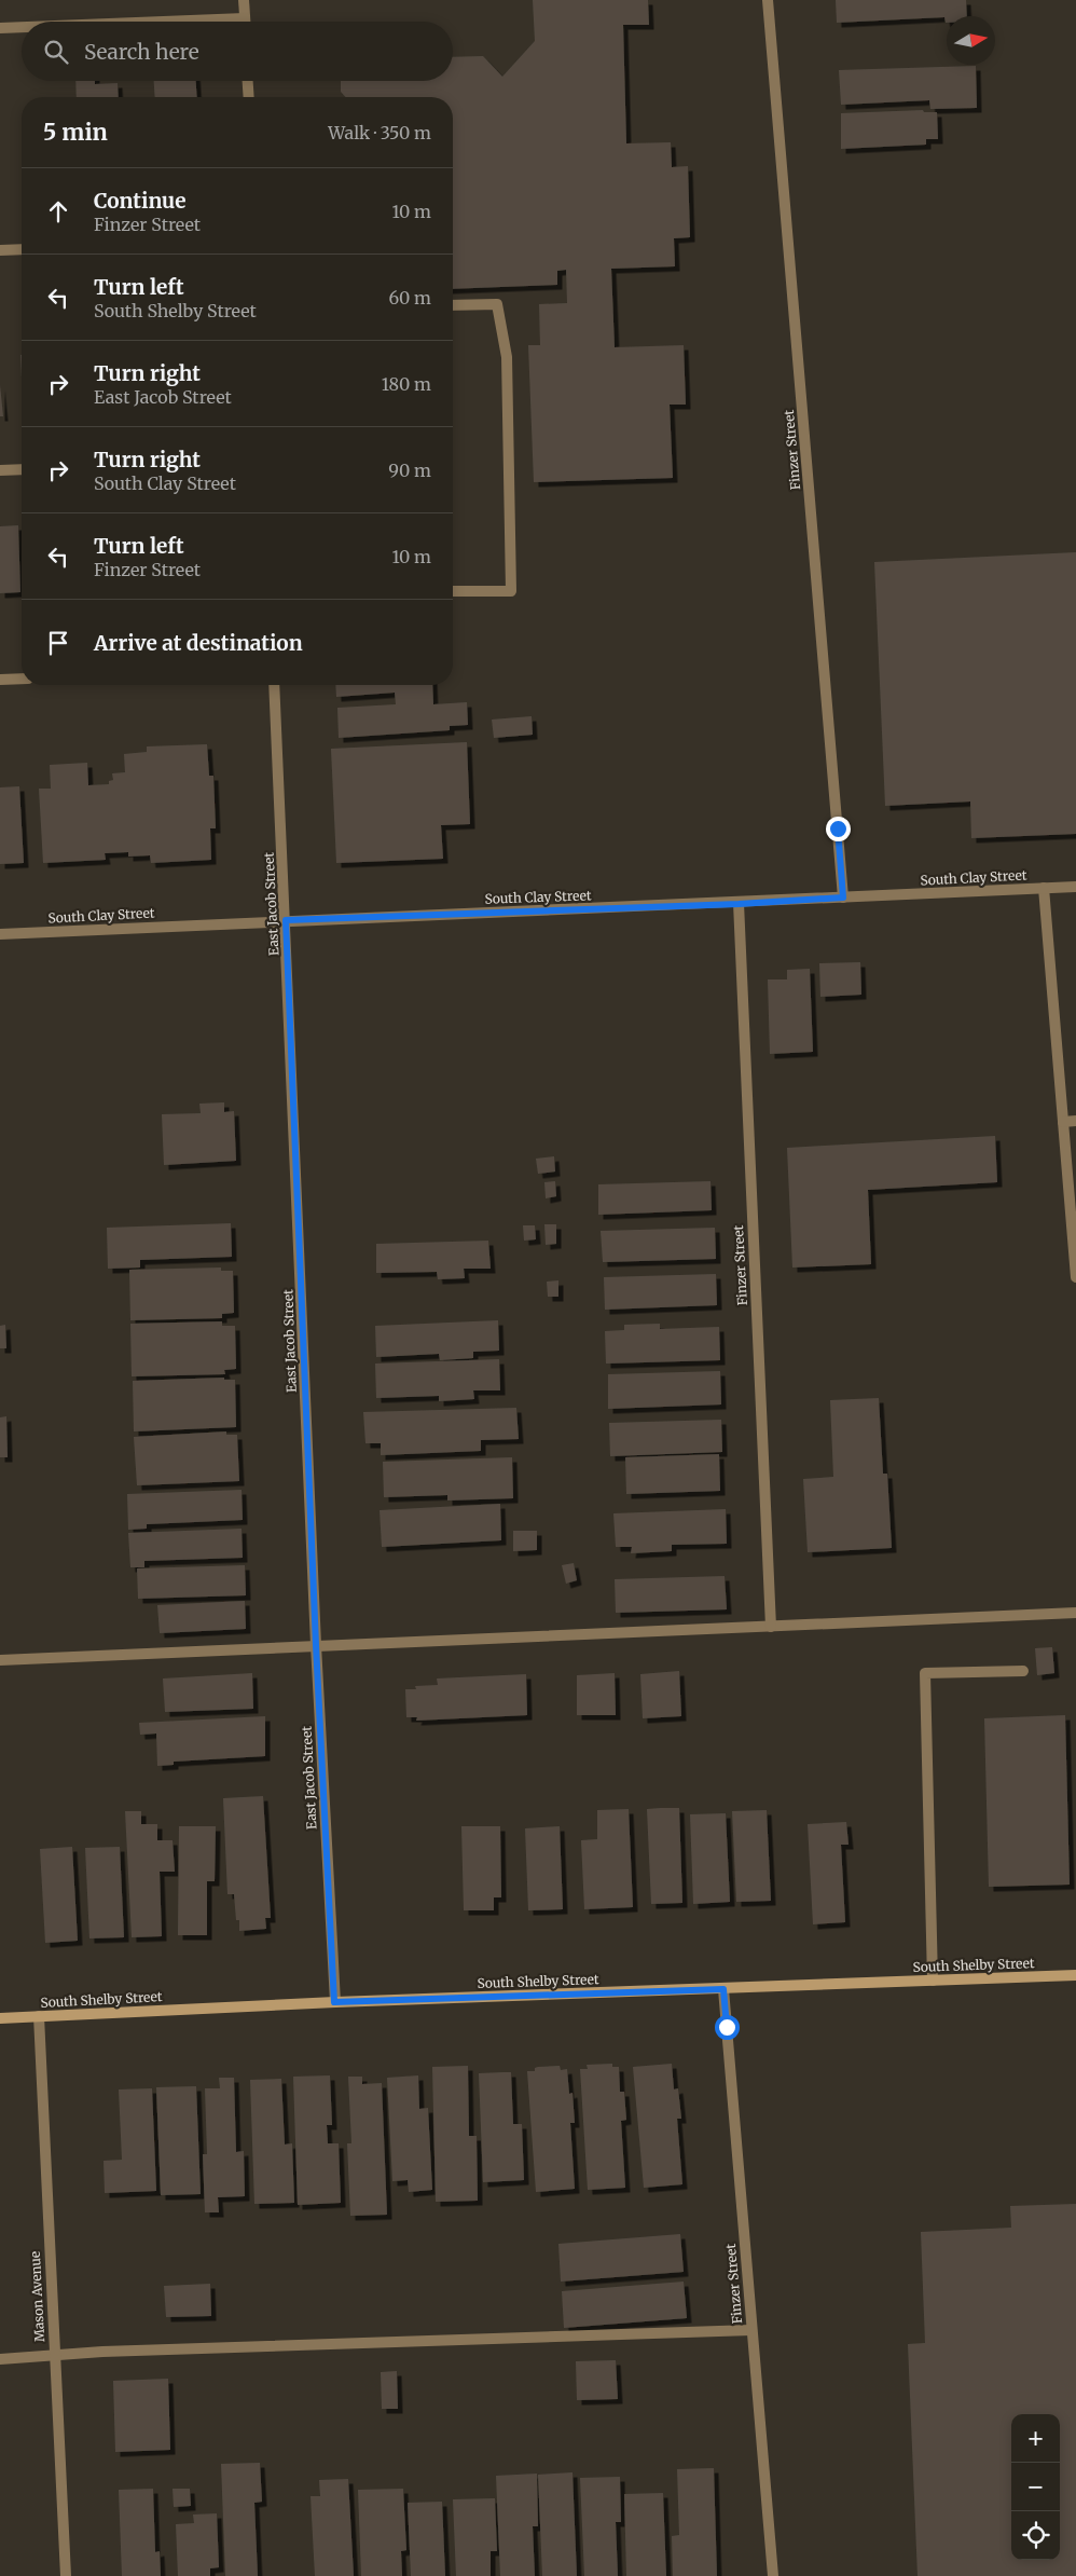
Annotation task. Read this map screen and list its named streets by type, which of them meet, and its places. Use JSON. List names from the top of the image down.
{
  "streets": {
    "main road": ["South Shelby Street"],
    "street": [
      "Finzer Street",
      "South Clay Street",
      "East Jacob Street",
      "Mason Avenue"
    ]
  },
  "crossings": [
    ["Finzer Street", "South Clay Street"],
    ["Finzer Street", "South Shelby Street"],
    ["South Clay Street", "East Jacob Street"],
    ["East Jacob Street", "South Shelby Street"],
    ["South Shelby Street", "Mason Avenue"]
  ],
  "north": "right",
  "page": {
    "search": "Search here",
    "heading": ["5 min", "Walk · 350 m"],
    "list": [
      ["Continue", "Finzer Street", "10 m"],
      ["Turn left", "South Shelby Street", "60 m"],
      ["Turn right", "East Jacob Street", "180 m"],
      ["Turn right", "South Clay Street", "90 m"],
      ["Turn left", "Finzer Street", "10 m"],
      "Arrive at destination"
    ],
    "map_buttons": ["+", "−"]
  }
}
